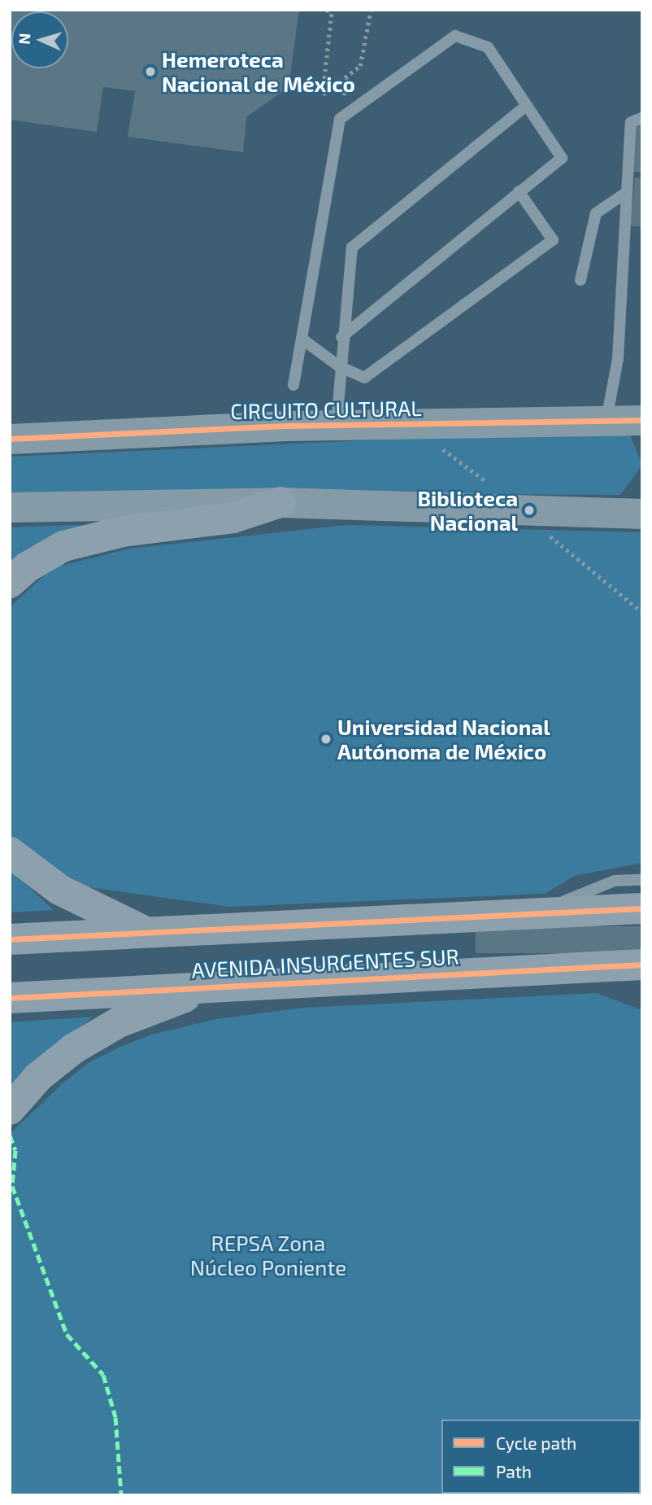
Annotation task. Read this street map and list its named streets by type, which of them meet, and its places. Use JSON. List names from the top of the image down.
{
  "streets": {
    "main road": ["AVENIDA INSURGENTES SUR"],
    "street": ["CIRCUITO CULTURAL"]
  },
  "parks": ["REPSA Zona Núcleo Poniente"],
  "places": ["Hemeroteca Nacional de México", "Biblioteca Nacional", "Universidad Nacional Autónoma de México"],
  "legend": ["Cycle path", "Path"],
  "north": "left"
}
